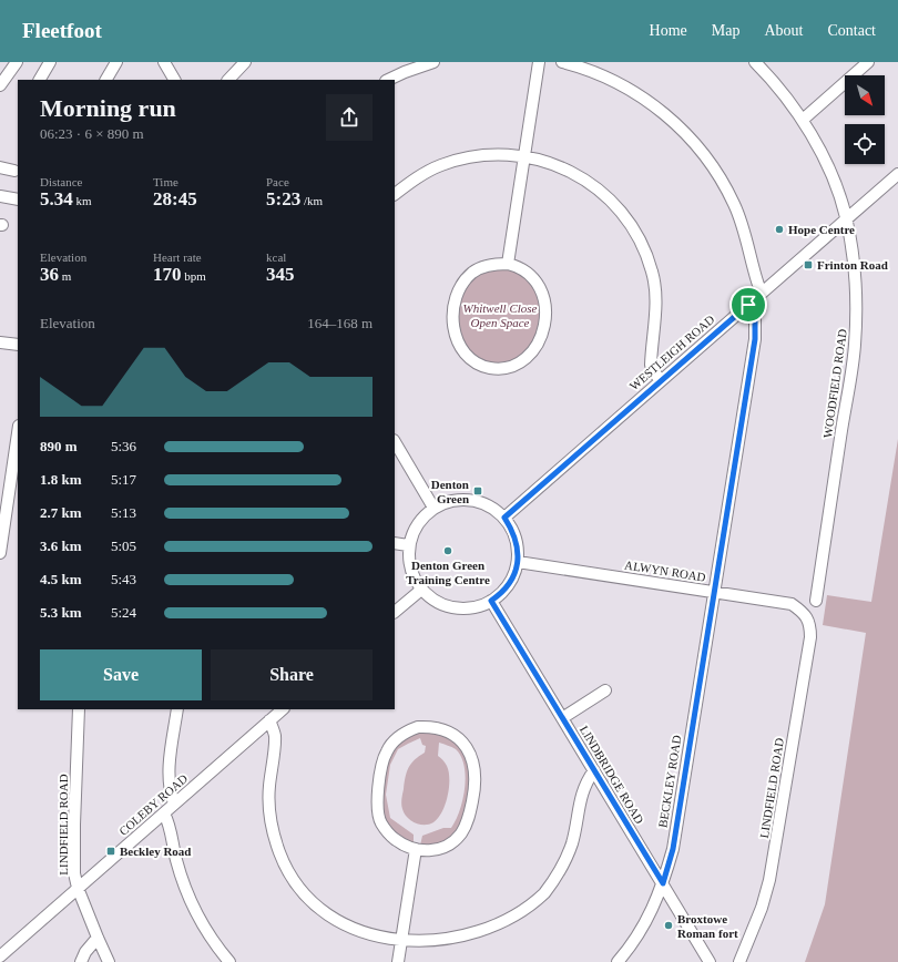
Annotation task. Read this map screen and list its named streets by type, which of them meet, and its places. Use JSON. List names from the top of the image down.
{
  "streets": {
    "street": [
      "WESTLEIGH ROAD",
      "WOODFIELD ROAD",
      "ALWYN ROAD",
      "LINDBRIDGE ROAD",
      "BECKLEY ROAD",
      "LINDFIELD ROAD",
      "COLEBY ROAD"
    ]
  },
  "crossings": [
    ["WESTLEIGH ROAD", "WOODFIELD ROAD"],
    ["WESTLEIGH ROAD", "ALWYN ROAD"],
    ["WESTLEIGH ROAD", "LINDBRIDGE ROAD"],
    ["ALWYN ROAD", "LINDBRIDGE ROAD"],
    ["ALWYN ROAD", "BECKLEY ROAD"],
    ["ALWYN ROAD", "LINDFIELD ROAD"],
    ["LINDBRIDGE ROAD", "BECKLEY ROAD"],
    ["LINDFIELD ROAD", "COLEBY ROAD"]
  ],
  "parks": ["Whitwell Close Open Space"],
  "places": {
    "other": ["Hope Centre", "Denton Green Training Centre", "Broxtowe Roman fort"],
    "transit": ["Frinton Road", "Denton Green", "Beckley Road"]
  },
  "north": "bottom right",
  "page": {
    "header": "Fleetfoot",
    "nav": [
      "Home",
      "Map",
      "About",
      "Contact"
    ],
    "heading": ["Morning run", "06:23 · 6 × 890 m"],
    "stats": [
      ["Distance", "5.34 km"],
      ["Time", "28:45"],
      ["Pace", "5:23 /km"],
      ["Elevation", "36 m"],
      ["Heart rate", "170 bpm"],
      ["kcal", "345"]
    ],
    "chart": ["Elevation", "164–168 m"],
    "list": [
      {
        "name": "890 m",
        "note": "5:36"
      },
      {
        "name": "1.8 km",
        "note": "5:17"
      },
      {
        "name": "2.7 km",
        "note": "5:13"
      },
      {
        "name": "3.6 km",
        "note": "5:05"
      },
      {
        "name": "4.5 km",
        "note": "5:43"
      },
      {
        "name": "5.3 km",
        "note": "5:24"
      }
    ],
    "buttons": ["Save", "Share"]
  }
}
